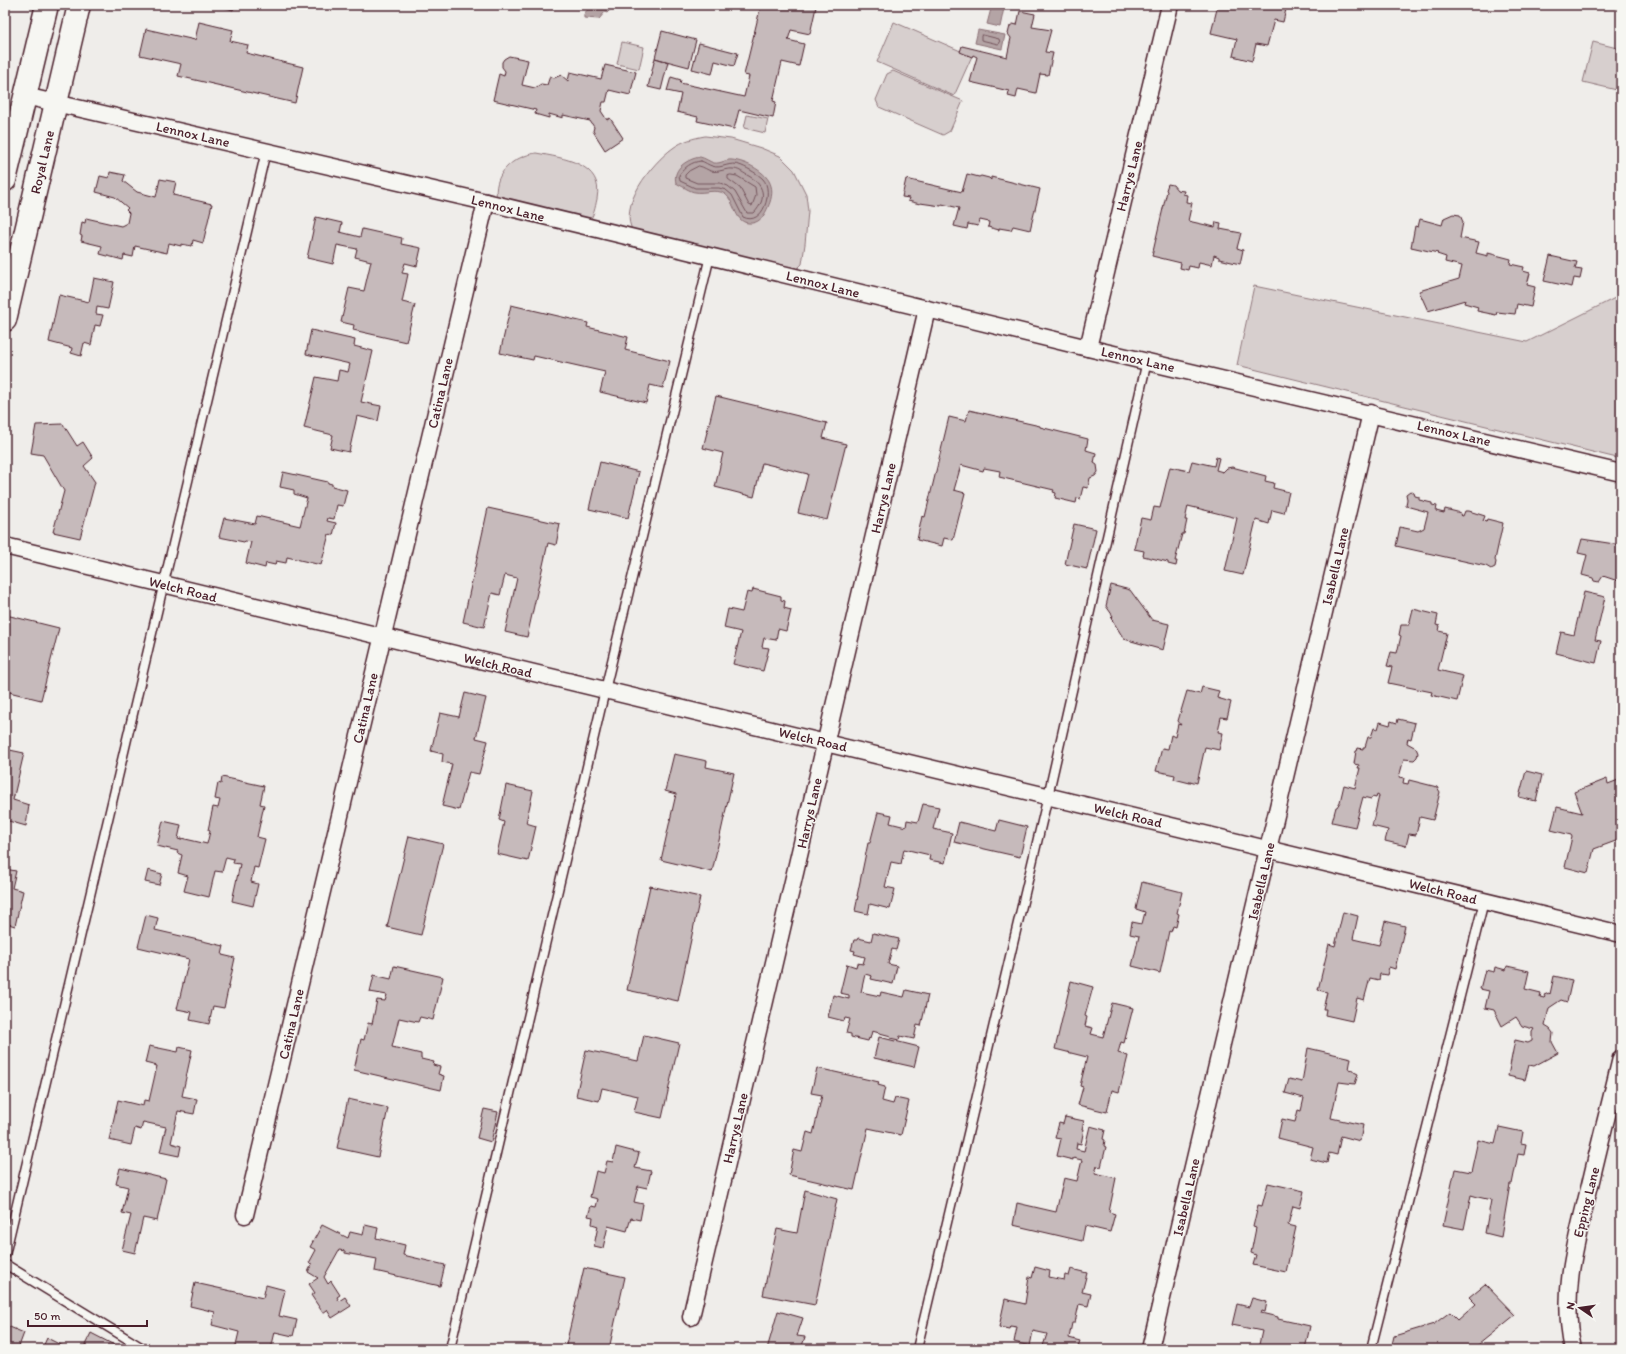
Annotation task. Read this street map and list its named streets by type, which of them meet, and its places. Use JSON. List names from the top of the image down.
{
  "streets": {
    "main road": ["Royal Lane"],
    "street": [
      "Lennox Lane",
      "Harrys Lane",
      "Catina Lane",
      "Isabella Lane",
      "Welch Road",
      "Epping Lane"
    ]
  },
  "crossings": [
    ["Lennox Lane", "Royal Lane"],
    ["Lennox Lane", "Harrys Lane"],
    ["Lennox Lane", "Catina Lane"],
    ["Lennox Lane", "Isabella Lane"],
    ["Harrys Lane", "Welch Road"],
    ["Catina Lane", "Welch Road"],
    ["Isabella Lane", "Welch Road"]
  ],
  "scale_bar": "50 m",
  "north": "left"
}
